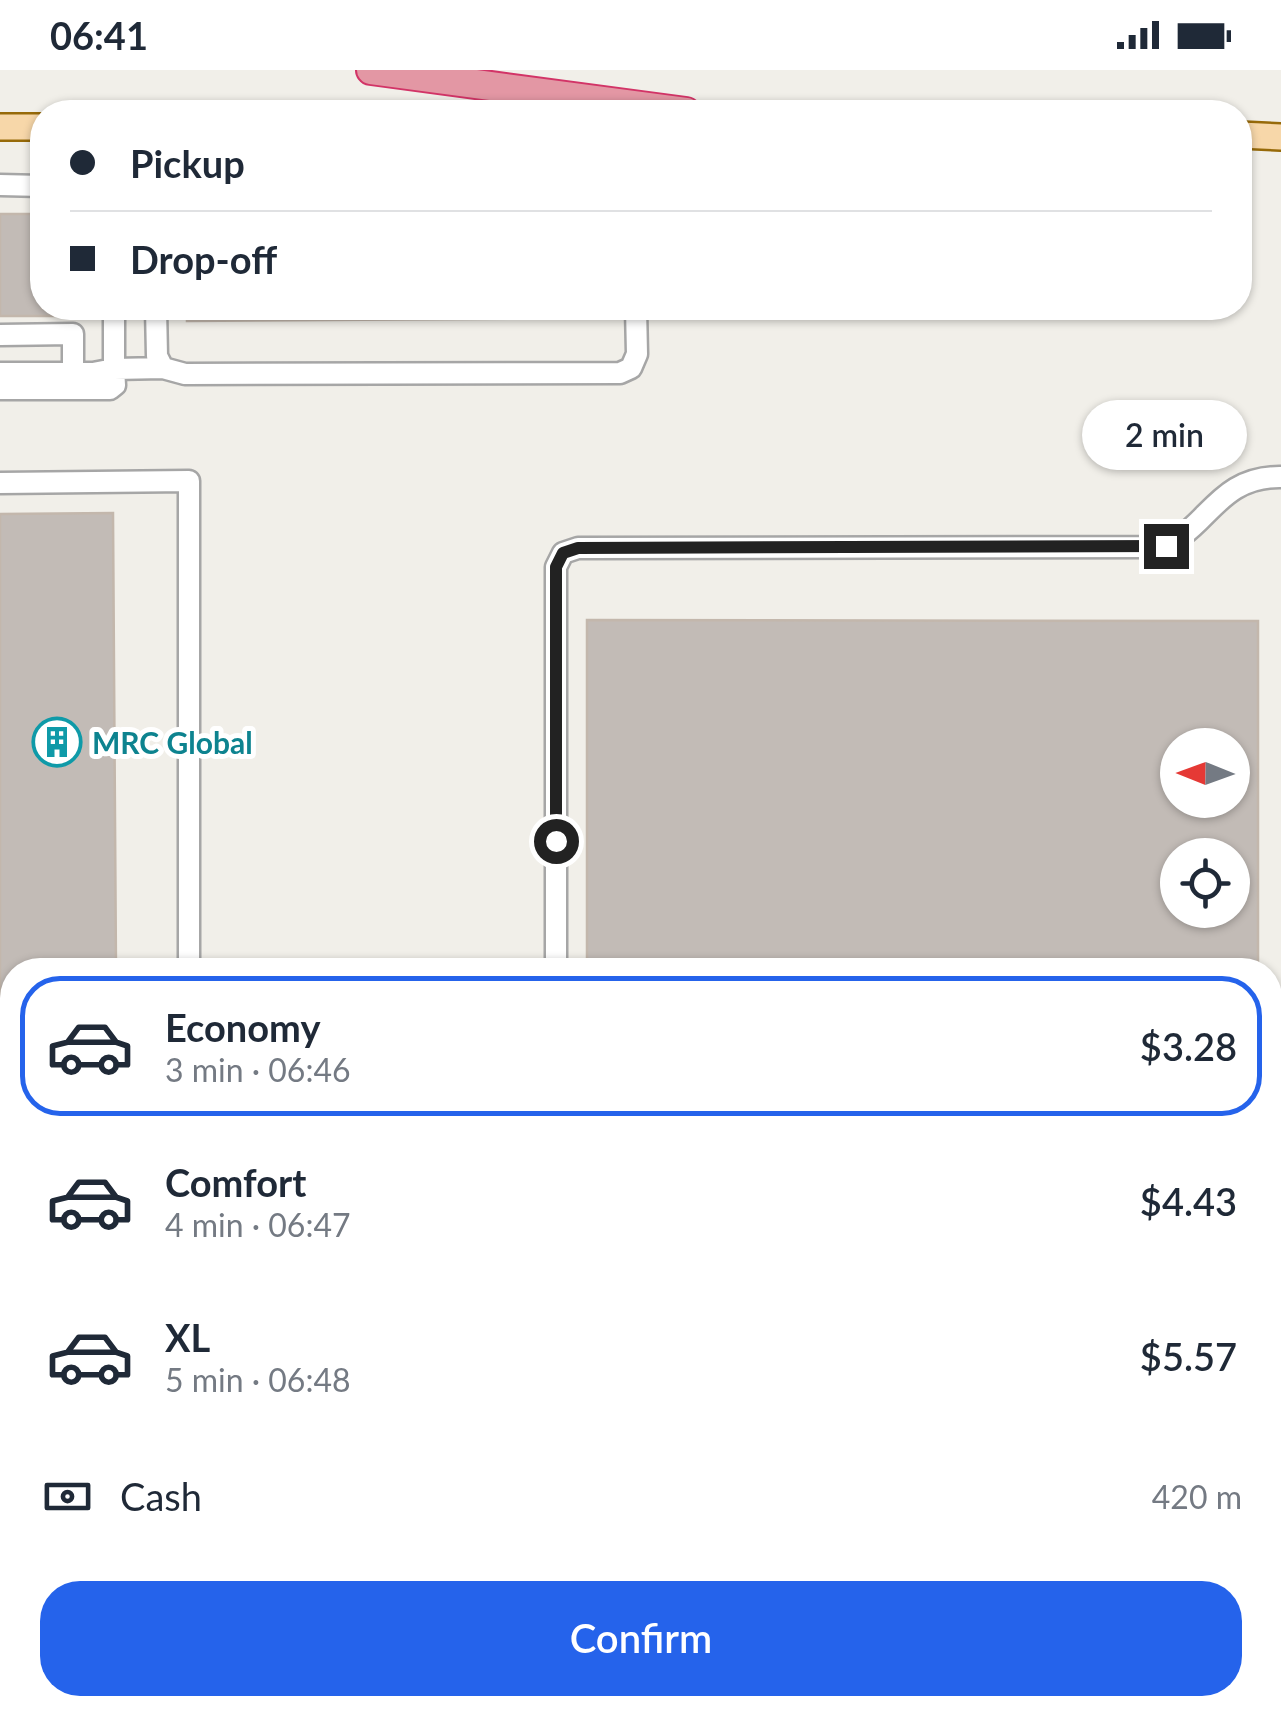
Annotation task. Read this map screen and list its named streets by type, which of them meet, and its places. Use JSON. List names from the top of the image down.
{
  "places": {
    "building": ["MRC Global"]
  },
  "north": "left",
  "page": {
    "status": "06:41",
    "banner": ["Pickup", "Drop-off"],
    "bubble": "2 min",
    "list": [
      {
        "name": "Economy",
        "note": "3 min · 06:46",
        "value": "$3.28"
      },
      {
        "name": "Comfort",
        "note": "4 min · 06:47",
        "value": "$4.43"
      },
      {
        "name": "XL",
        "note": "5 min · 06:48",
        "value": "$5.57"
      }
    ],
    "pay": ["Cash", "420 m"],
    "buttons": "Confirm"
  }
}
